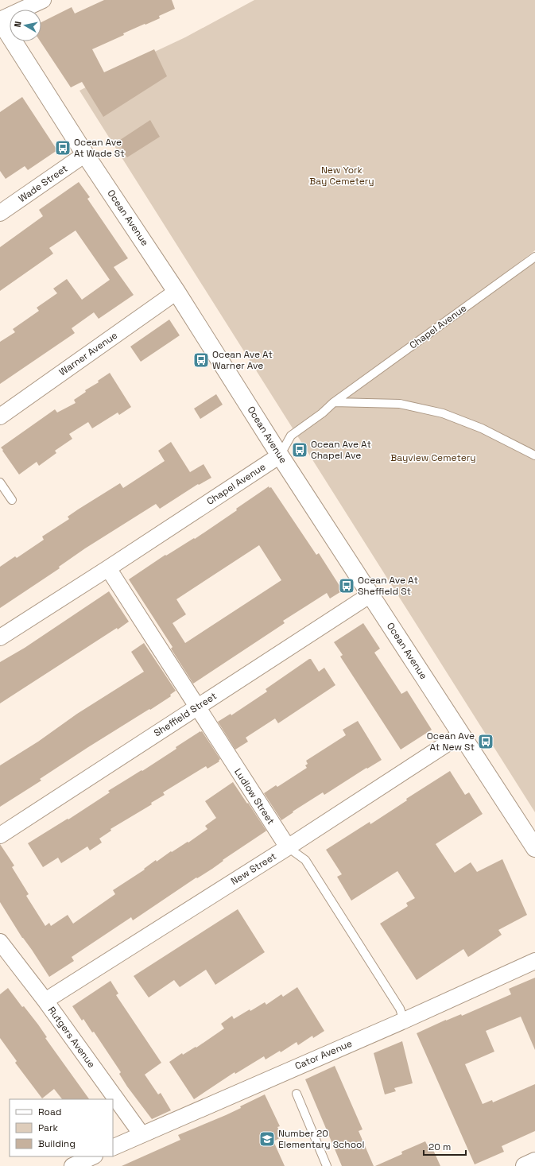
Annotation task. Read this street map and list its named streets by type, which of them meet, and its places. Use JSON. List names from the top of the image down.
{
  "streets": {
    "street": [
      "Wade Street",
      "Ocean Avenue",
      "Chapel Avenue",
      "Warner Avenue",
      "Sheffield Street",
      "Ludlow Street",
      "New Street",
      "Rutgers Avenue",
      "Cator Avenue"
    ]
  },
  "crossings": [
    ["Wade Street", "Ocean Avenue"],
    ["Ocean Avenue", "Chapel Avenue"],
    ["Ocean Avenue", "Warner Avenue"],
    ["Ocean Avenue", "Sheffield Street"],
    ["Ocean Avenue", "New Street"],
    ["Chapel Avenue", "Ludlow Street"],
    ["Sheffield Street", "Ludlow Street"],
    ["Ludlow Street", "New Street"],
    ["Ludlow Street", "Cator Avenue"],
    ["New Street", "Rutgers Avenue"],
    ["Rutgers Avenue", "Cator Avenue"]
  ],
  "parks": ["New York Bay Cemetery", "Bayview Cemetery"],
  "places": {
    "bus stop": [
      "Ocean Ave At Wade St",
      "Ocean Ave At Warner Ave",
      "Ocean Ave At Chapel Ave",
      "Ocean Ave At Sheffield St",
      "Ocean Ave At New St"
    ],
    "school or university": ["Number 20 Elementary School"]
  },
  "legend": ["Road", "Park", "Building"],
  "scale_bar": "20 m",
  "north": "left"
}
